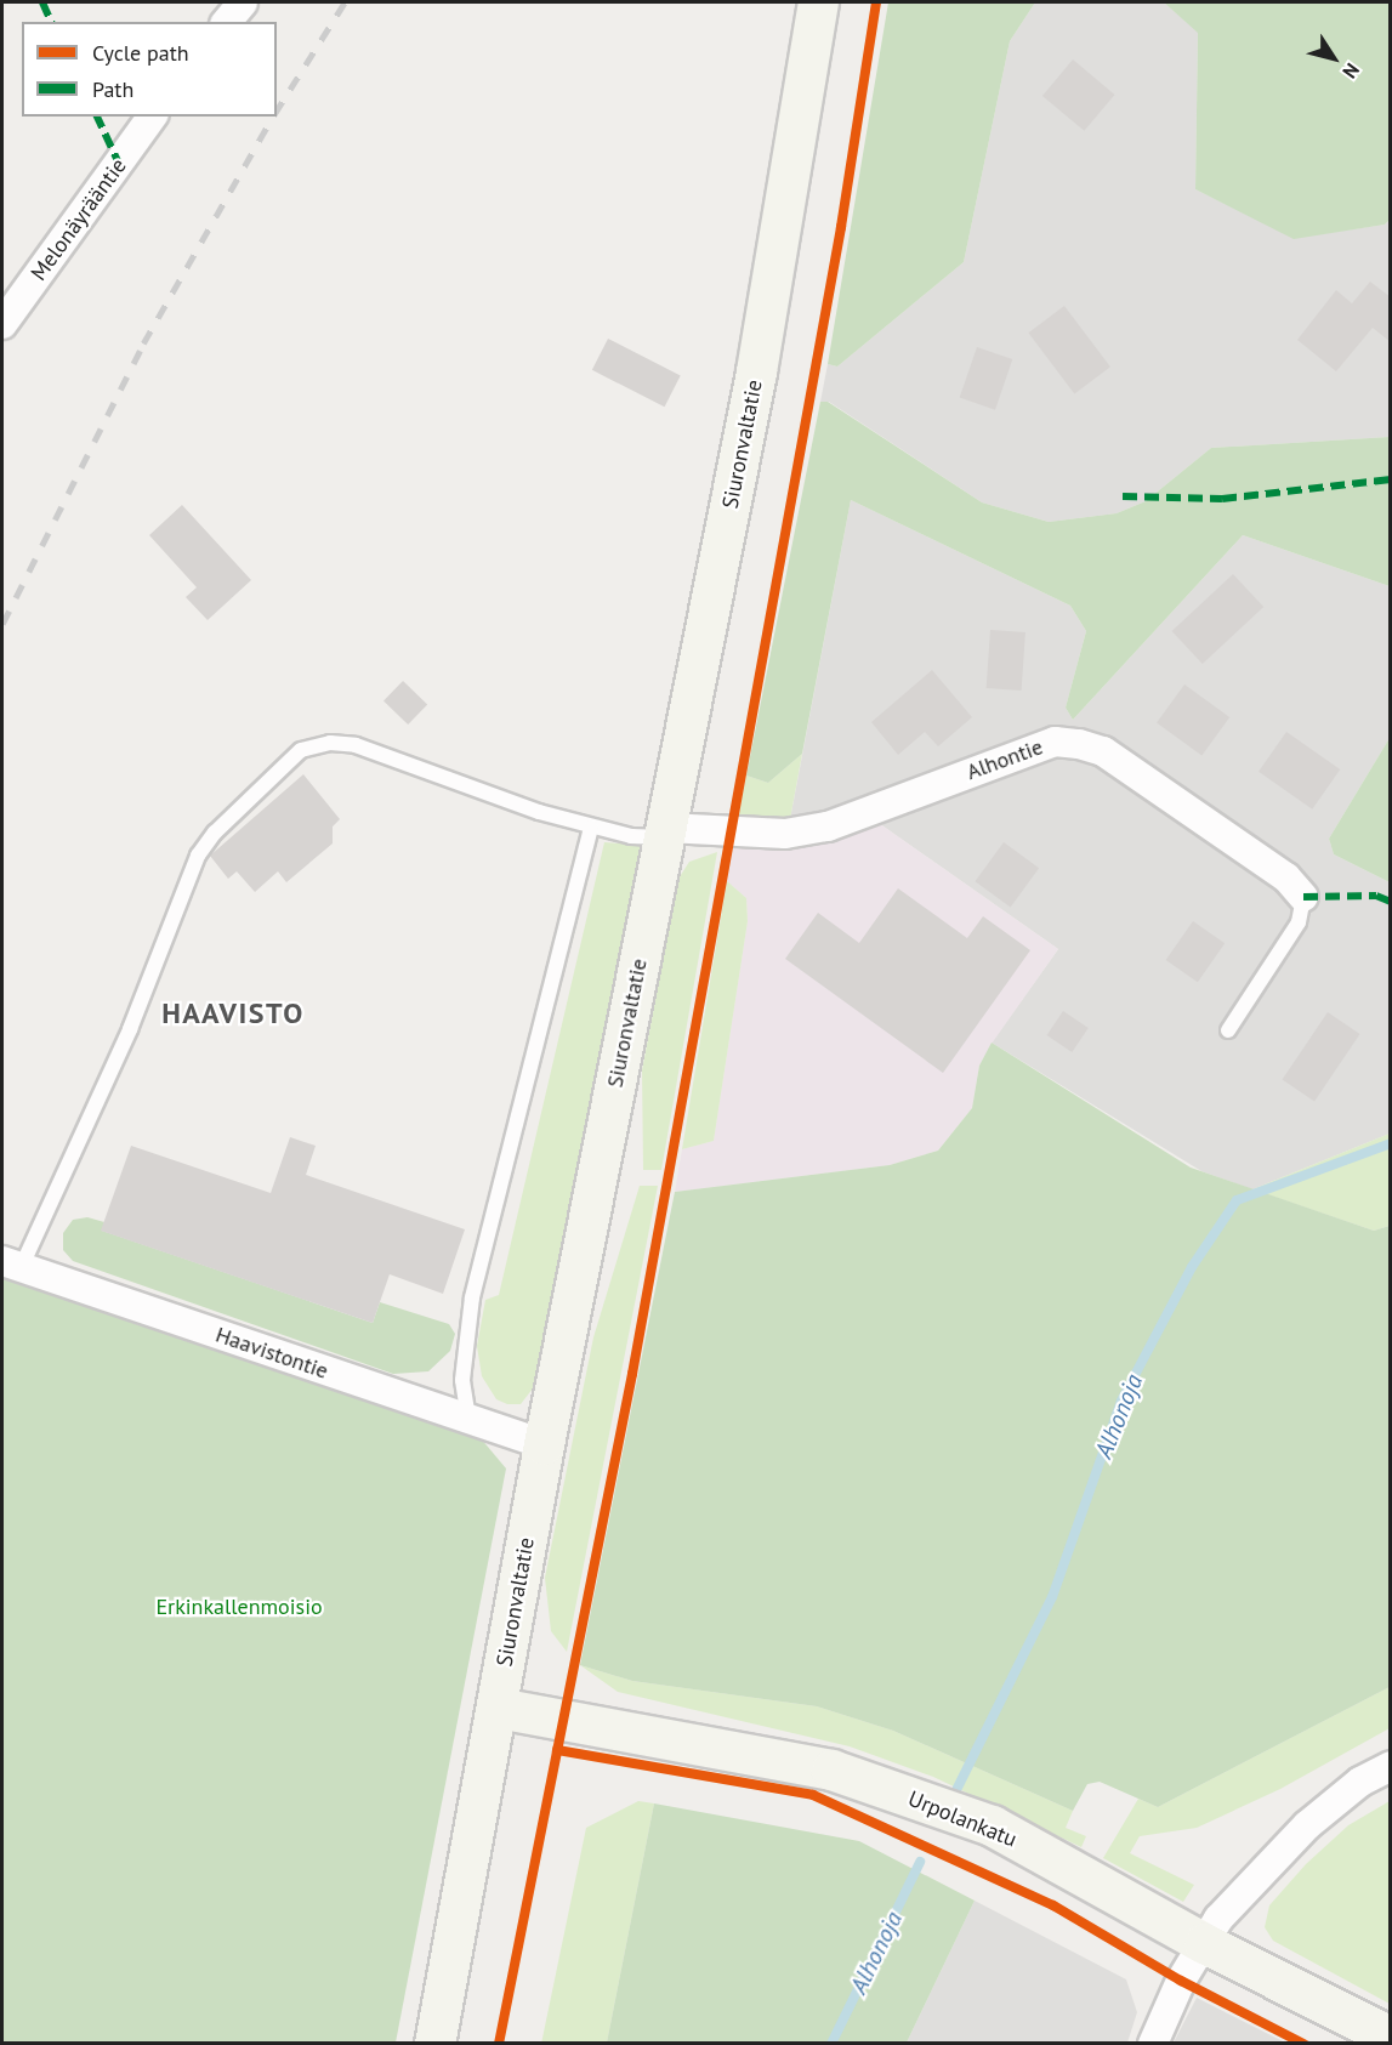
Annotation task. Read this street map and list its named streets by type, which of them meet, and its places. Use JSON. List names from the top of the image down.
{
  "streets": {
    "main road": ["Siuronvaltatie", "Urpolankatu"],
    "street": ["Melonäyrääntie", "Alhontie", "Haavistontie"]
  },
  "crossings": [
    ["Siuronvaltatie", "Alhontie"],
    ["Siuronvaltatie", "Haavistontie"],
    ["Siuronvaltatie", "Urpolankatu"]
  ],
  "districts": ["HAAVISTO"],
  "water": ["Alhonoja"],
  "parks": ["Erkinkallenmoisio"],
  "legend": ["Cycle path", "Path"],
  "north": "bottom right"
}
